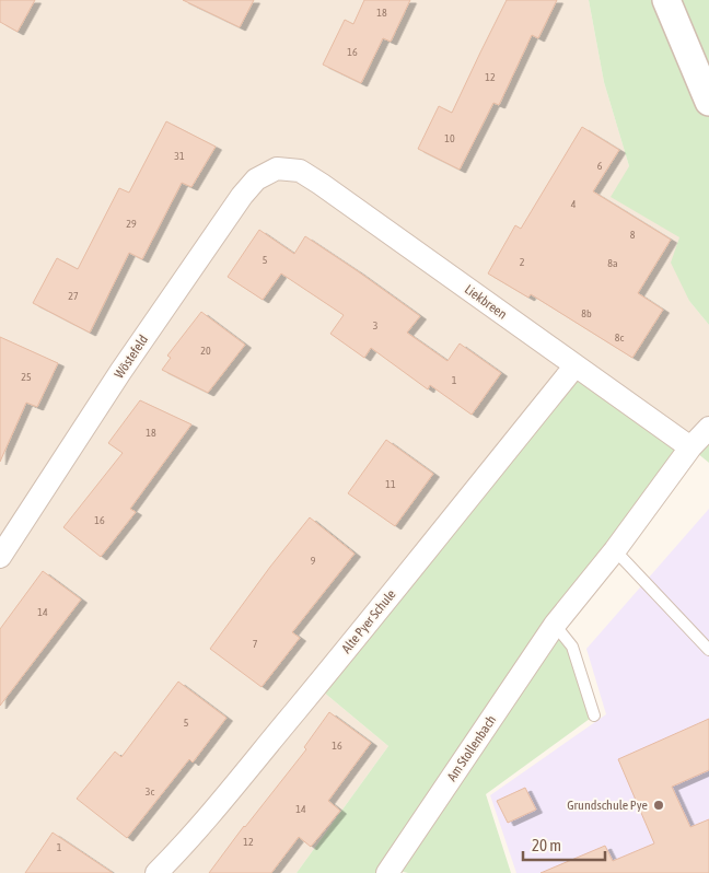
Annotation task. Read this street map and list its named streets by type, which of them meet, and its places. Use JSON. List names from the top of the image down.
{
  "streets": {
    "street": [
      "Liekbreen",
      "Wöstefeld",
      "Alte Pyer Schule",
      "Am Stollenbach"
    ]
  },
  "crossings": [
    ["Liekbreen", "Wöstefeld"],
    ["Liekbreen", "Alte Pyer Schule"],
    ["Liekbreen", "Am Stollenbach"]
  ],
  "places": ["Grundschule Pye"],
  "house_numbers": [
    "18",
    "16",
    "12",
    "10",
    "31",
    "6",
    "4",
    "29",
    "8",
    "5",
    "2",
    "8a",
    "27",
    "8b",
    "3",
    "8c",
    "20",
    "25",
    "1",
    "18",
    "11",
    "16",
    "9",
    "14",
    "7",
    "5",
    "16",
    "3c",
    "14",
    "12",
    "1"
  ],
  "scale_bar": "20 m"
}
